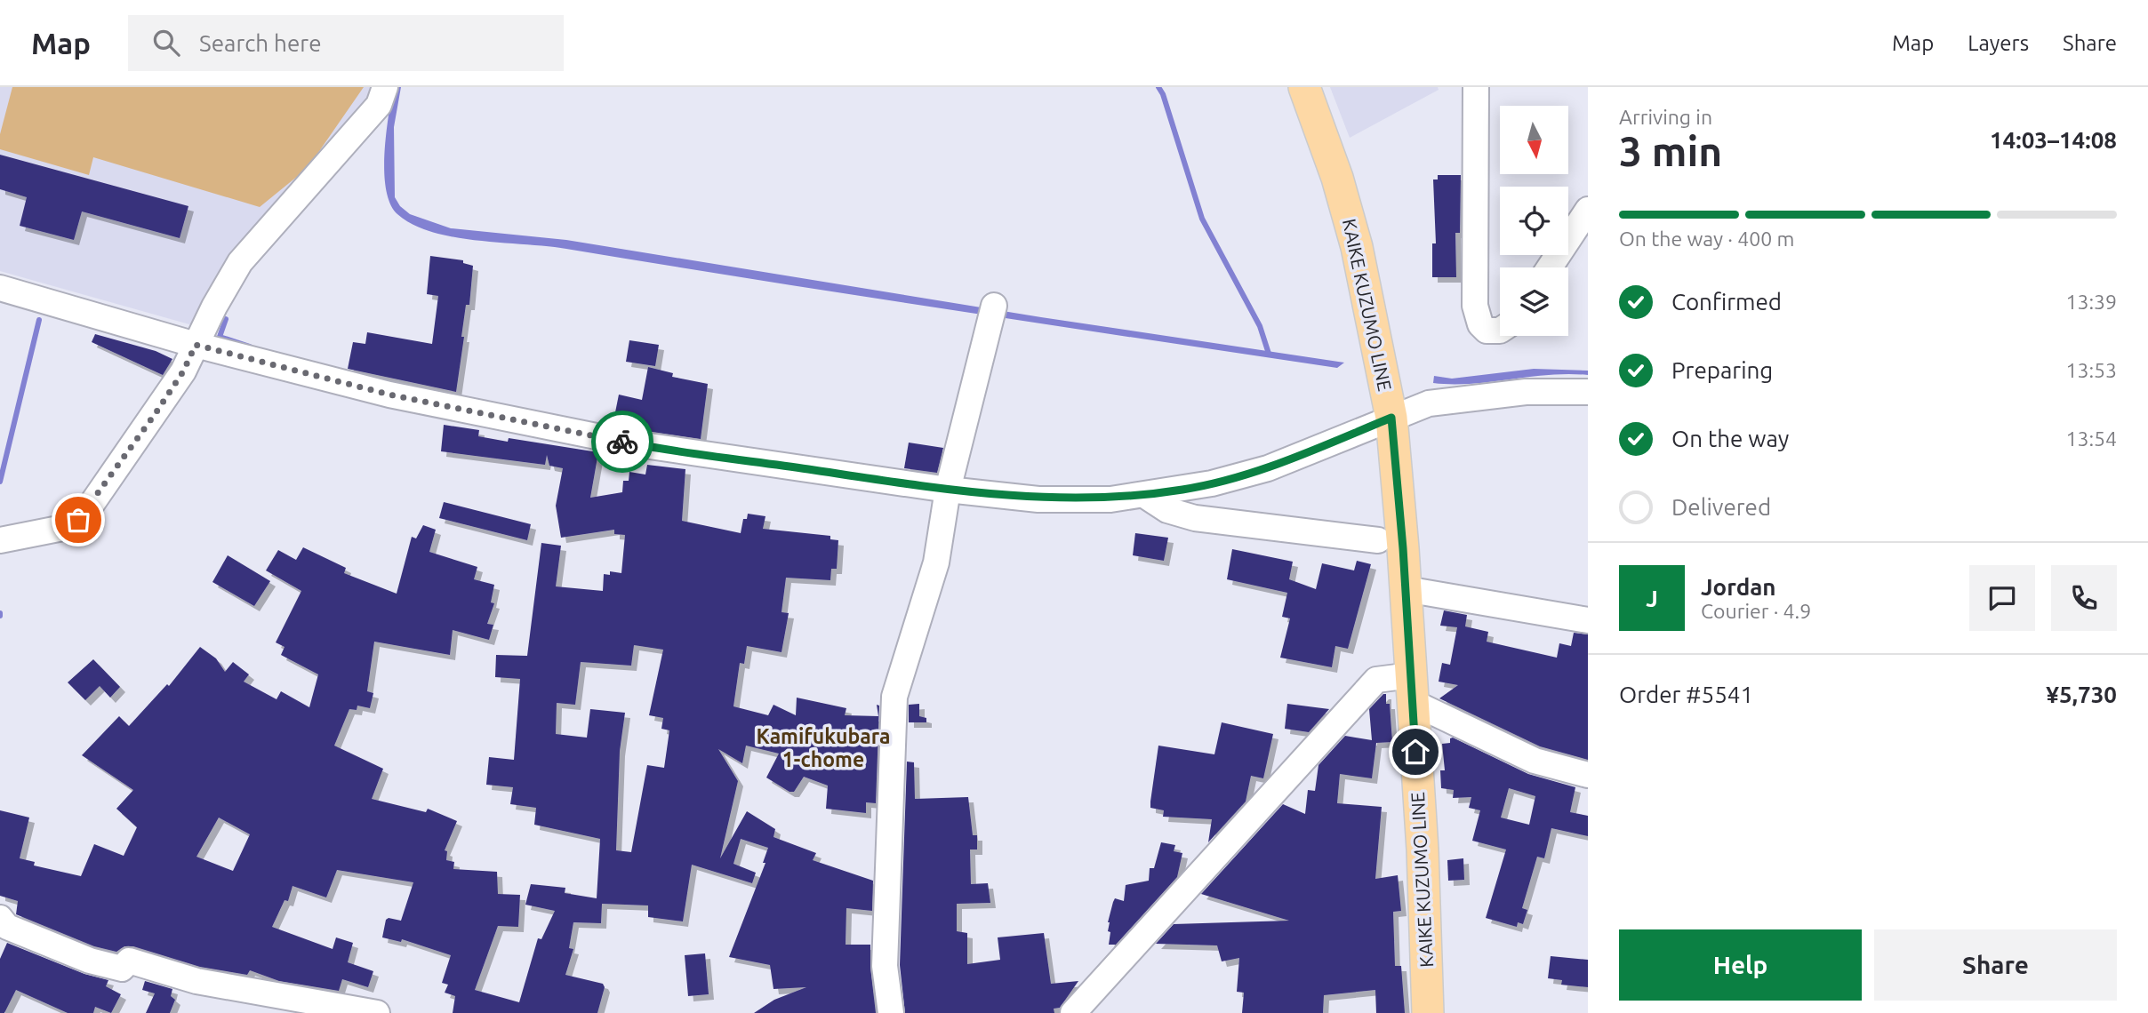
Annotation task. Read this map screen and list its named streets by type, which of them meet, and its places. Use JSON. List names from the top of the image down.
{
  "streets": {
    "main road": ["KAIKE KUZUMO LINE"]
  },
  "districts": ["Kamifukubara 1-chome"],
  "north": "bottom",
  "page": {
    "header": "Map",
    "search": "Search here",
    "nav": ["Map", "Layers", "Share"],
    "heading": ["3 min", "Arriving in", "14:03–14:08"],
    "panel": [
      "Jordan",
      "Courier · 4.9",
      "Order #5541",
      "¥5,730"
    ],
    "bar": "On the way · 400 m",
    "list": [
      ["Confirmed", "13:39"],
      ["Preparing", "13:53"],
      ["On the way", "13:54"],
      "Delivered"
    ],
    "round": "J",
    "buttons": ["Help", "Share"]
  }
}
